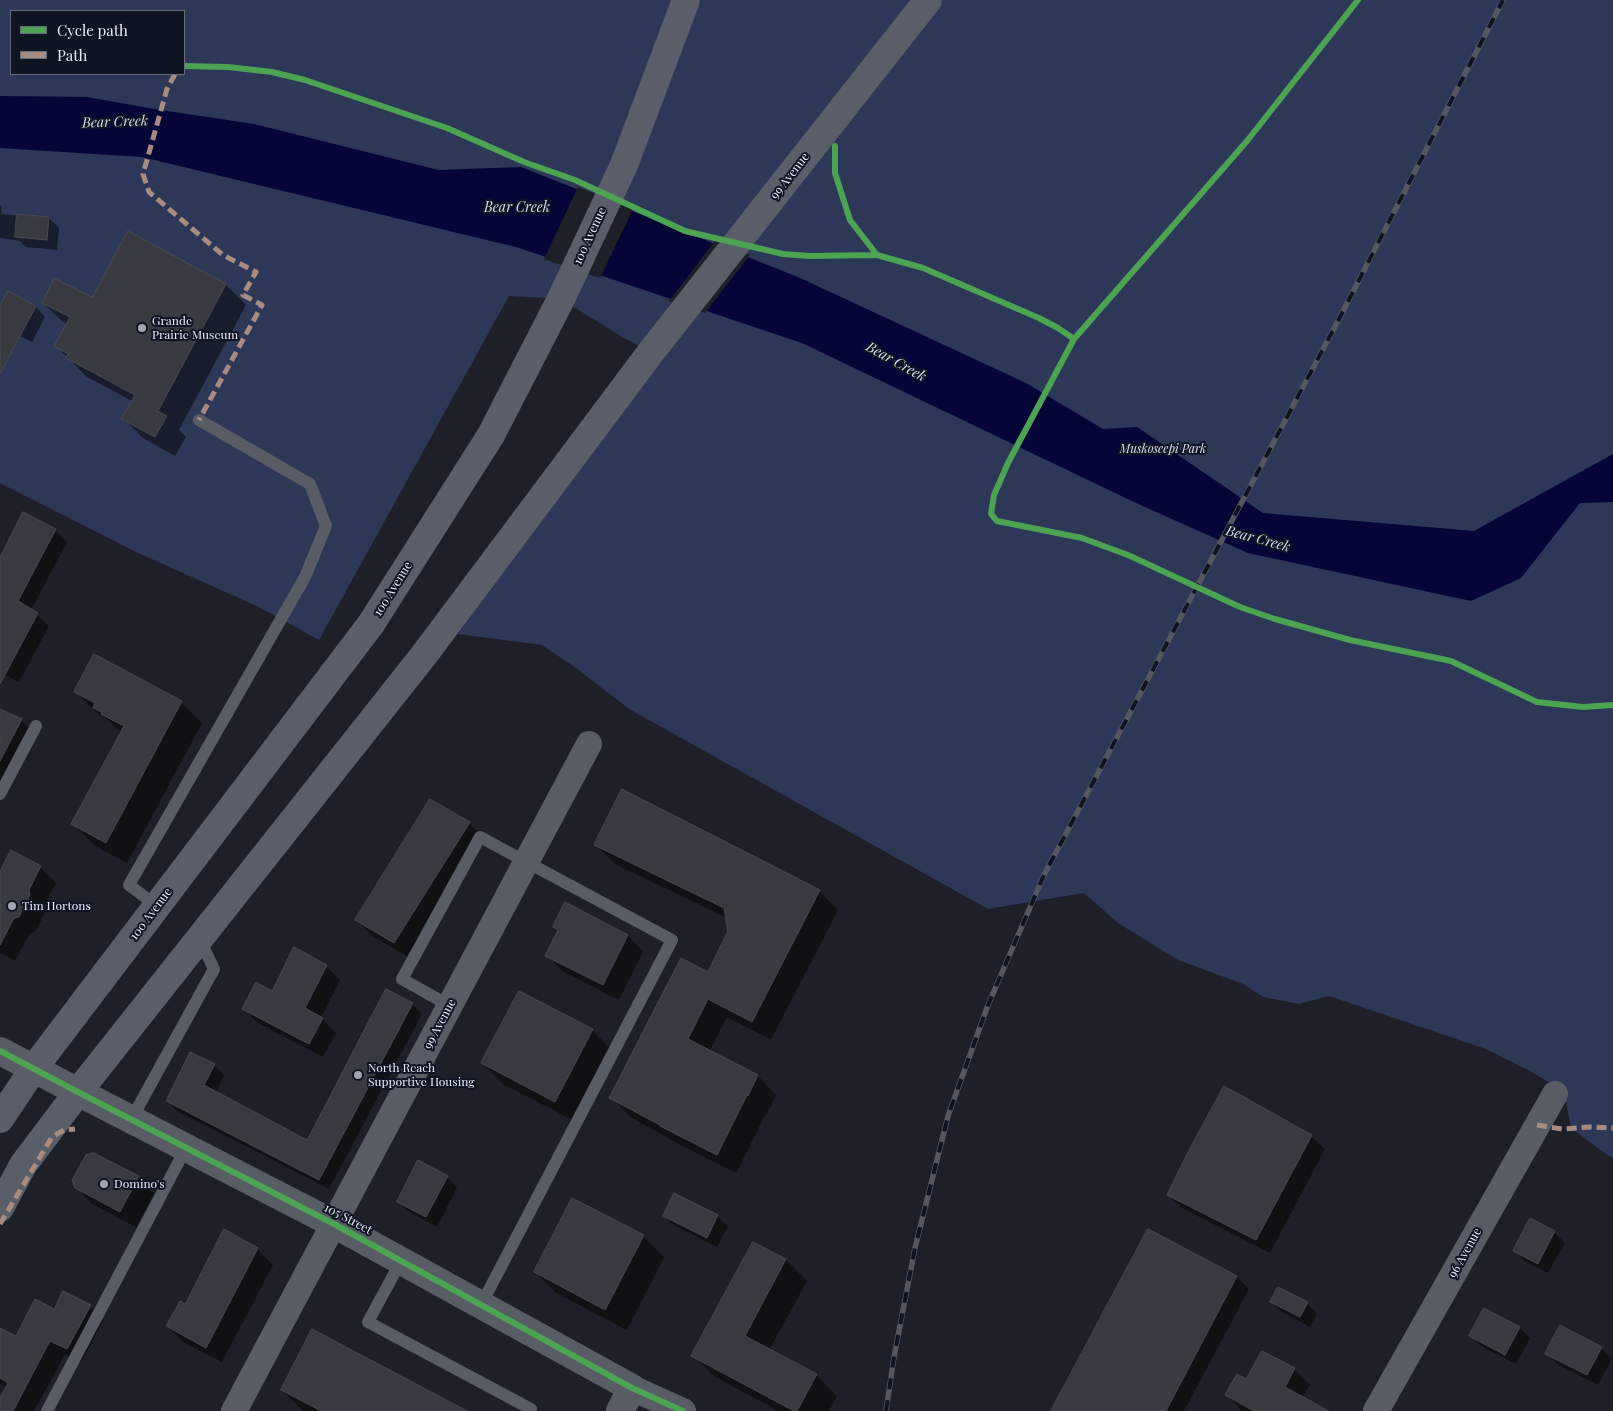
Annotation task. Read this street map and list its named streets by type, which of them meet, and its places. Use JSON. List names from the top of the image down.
{
  "streets": {
    "main road": ["99 Avenue", "100 Avenue"],
    "street": ["105 Street", "96 Avenue"]
  },
  "crossings": [
    ["99 Avenue", "105 Street"],
    ["100 Avenue", "105 Street"]
  ],
  "water": ["Bear Creek"],
  "parks": ["Muskoseepi Park"],
  "places": [
    "Grande Prairie Museum",
    "Tim Hortons",
    "North Reach Supportive Housing",
    "Domino's"
  ],
  "legend": ["Cycle path", "Path"]
}
